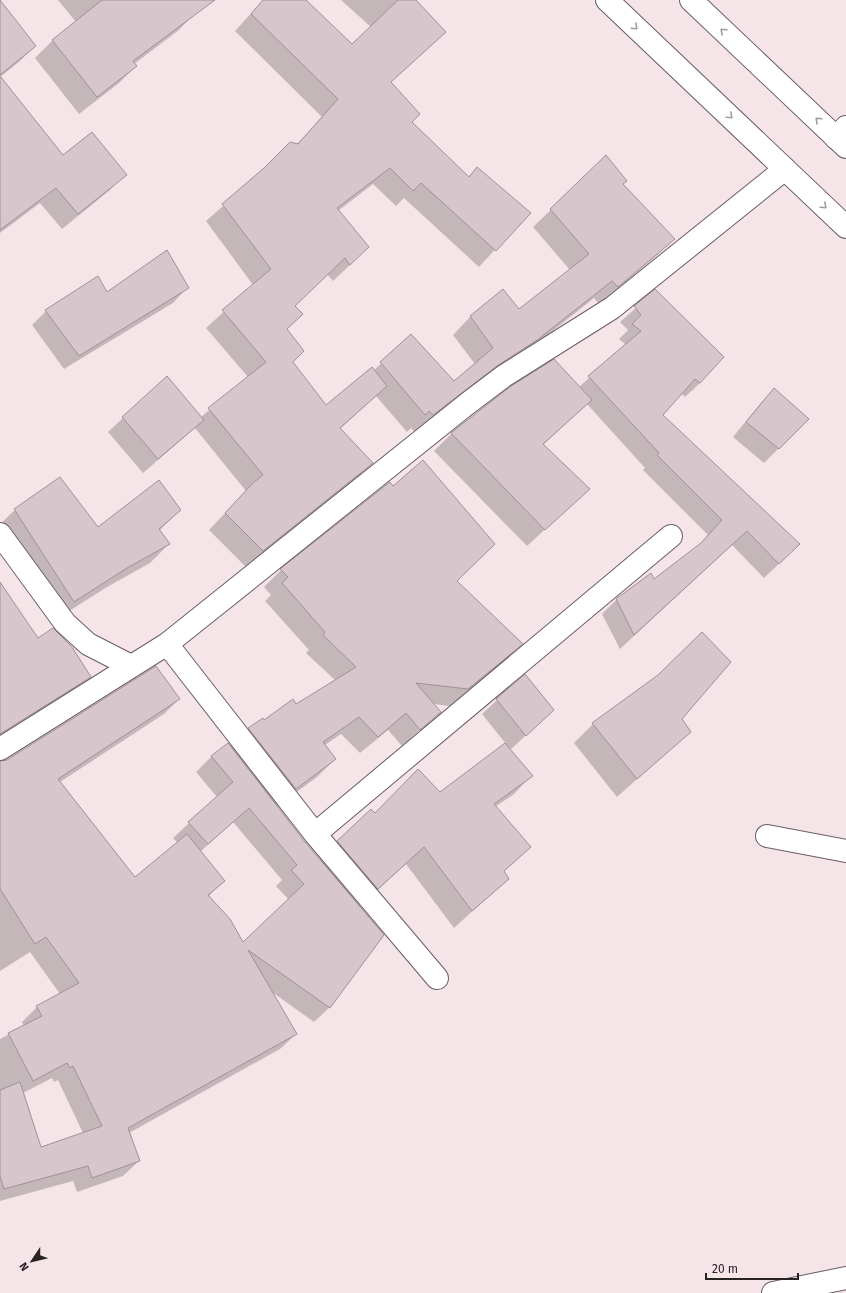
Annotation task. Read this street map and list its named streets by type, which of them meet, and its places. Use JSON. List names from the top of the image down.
{
  "scale_bar": "20 m",
  "north": "bottom left"
}
